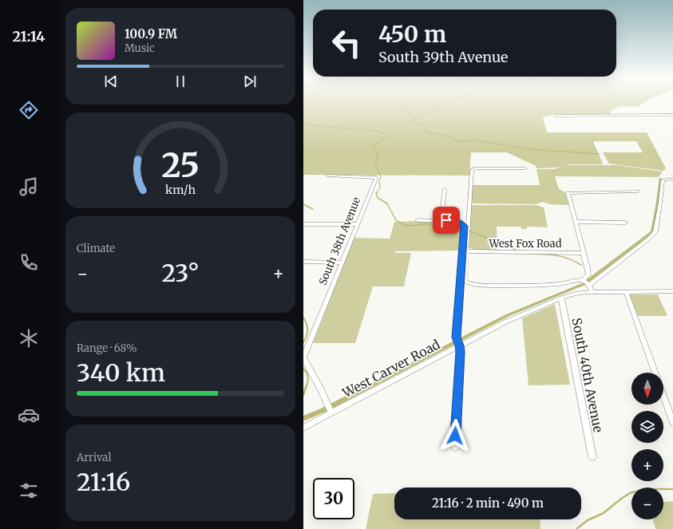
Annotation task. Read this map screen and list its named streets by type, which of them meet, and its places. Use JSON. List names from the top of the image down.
{
  "streets": {
    "street": [
      "South 38th Avenue",
      "West Fox Road",
      "West Carver Road",
      "South 40th Avenue"
    ]
  },
  "crossings": [
    ["South 38th Avenue", "West Carver Road"],
    ["West Carver Road", "South 40th Avenue"]
  ],
  "north": "bottom",
  "page": {
    "tabs": "21:14",
    "turn": ["450 m", "South 39th Avenue"],
    "song": ["100.9 FM", "Music"],
    "tile": [
      "Climate",
      ["Range · 68%", "340 km"],
      ["Arrival", "21:16"]
    ],
    "heat": ["−", "23°", "+"],
    "map_buttons": ["+", "−"],
    "limit": "30",
    "trip": "21:16 · 2 min · 490 m",
    "gauge": ["25", "km/h"]
  }
}
